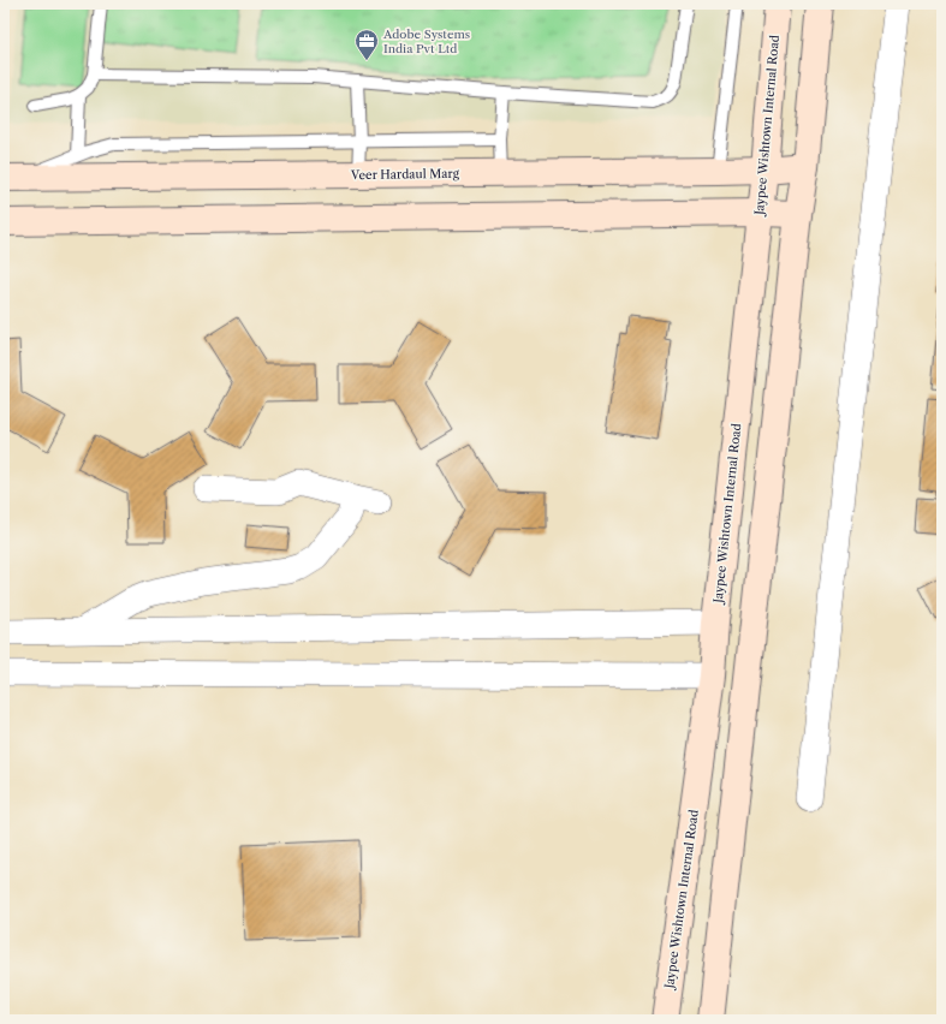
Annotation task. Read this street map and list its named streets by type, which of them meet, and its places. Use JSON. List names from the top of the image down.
{
  "streets": {
    "street": ["Jaypee Wishtown Internal Road", "Veer Hardaul Marg"]
  },
  "crossings": [
    ["Jaypee Wishtown Internal Road", "Veer Hardaul Marg"]
  ],
  "places": {
    "office": ["Adobe Systems India Pvt Ltd"]
  }
}
